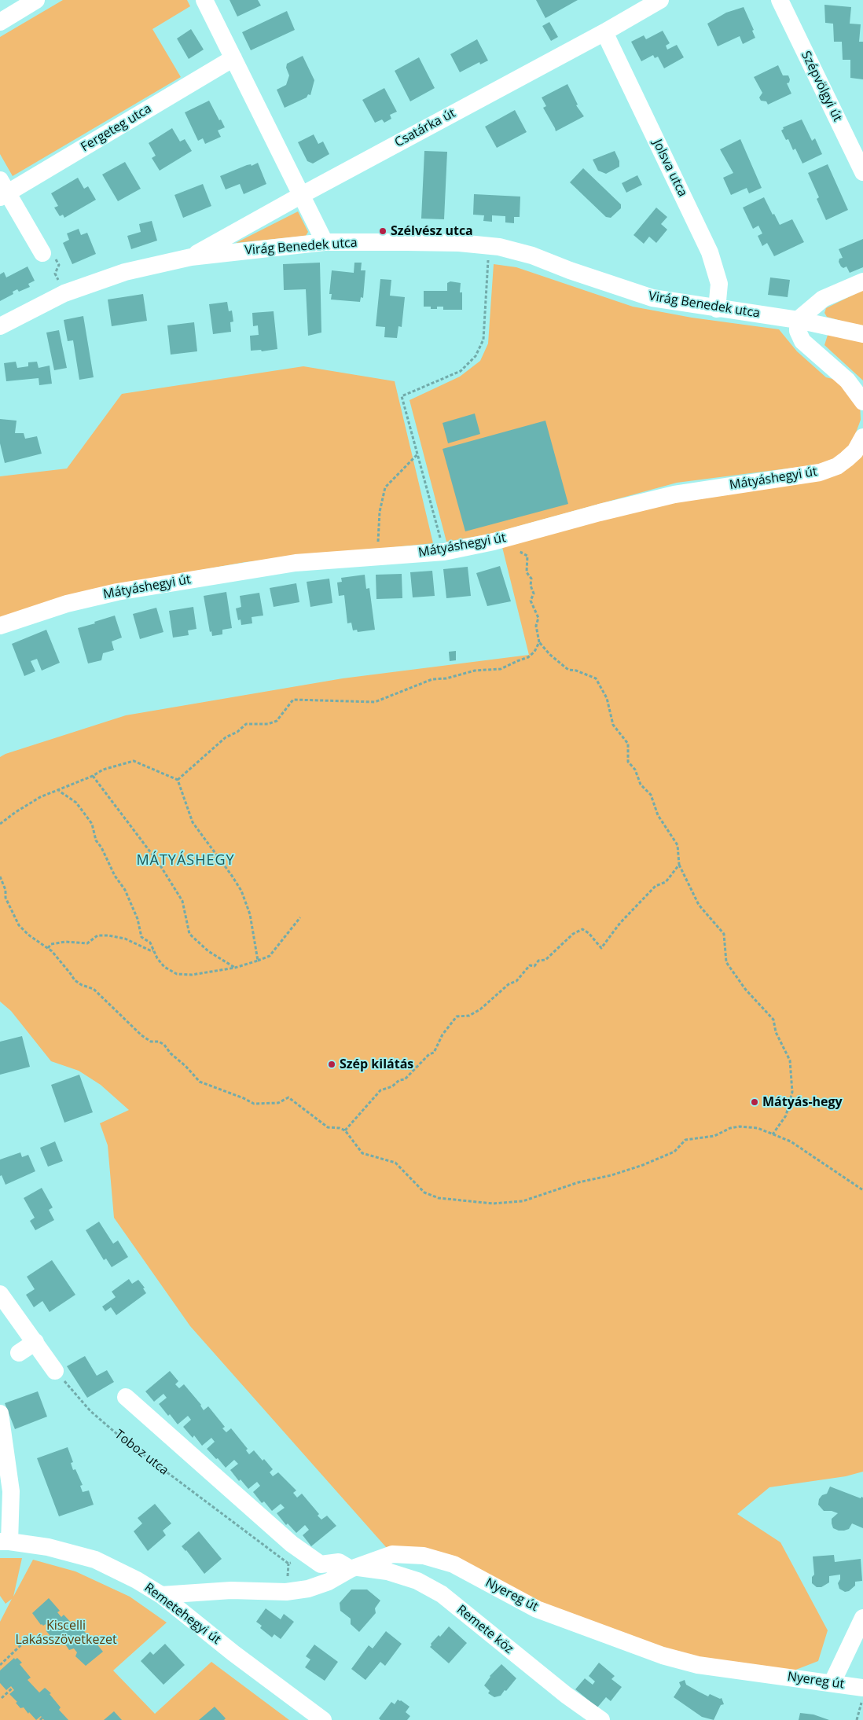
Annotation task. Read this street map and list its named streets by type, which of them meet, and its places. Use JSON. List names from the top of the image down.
{
  "streets": {
    "street": [
      "Szépvölgyi út",
      "Fergeteg utca",
      "Csatárka út",
      "Jolsva utca",
      "Virág Benedek utca",
      "Mátyáshegyi út",
      "Nyereg út",
      "Remetehegyi út",
      "Remete köz"
    ],
    "path": ["Toboz utca"]
  },
  "crossings": [
    ["Csatárka út", "Jolsva utca"],
    ["Csatárka út", "Virág Benedek utca"],
    ["Jolsva utca", "Virág Benedek utca"],
    ["Nyereg út", "Remetehegyi út"],
    ["Nyereg út", "Remete köz"]
  ],
  "districts": ["MÁTYÁSHEGY"],
  "parks": ["Kiscelli Lakásszövetkezet"],
  "places": ["Szélvész utca", "Szép kilátás", "Mátyás-hegy"]
}
